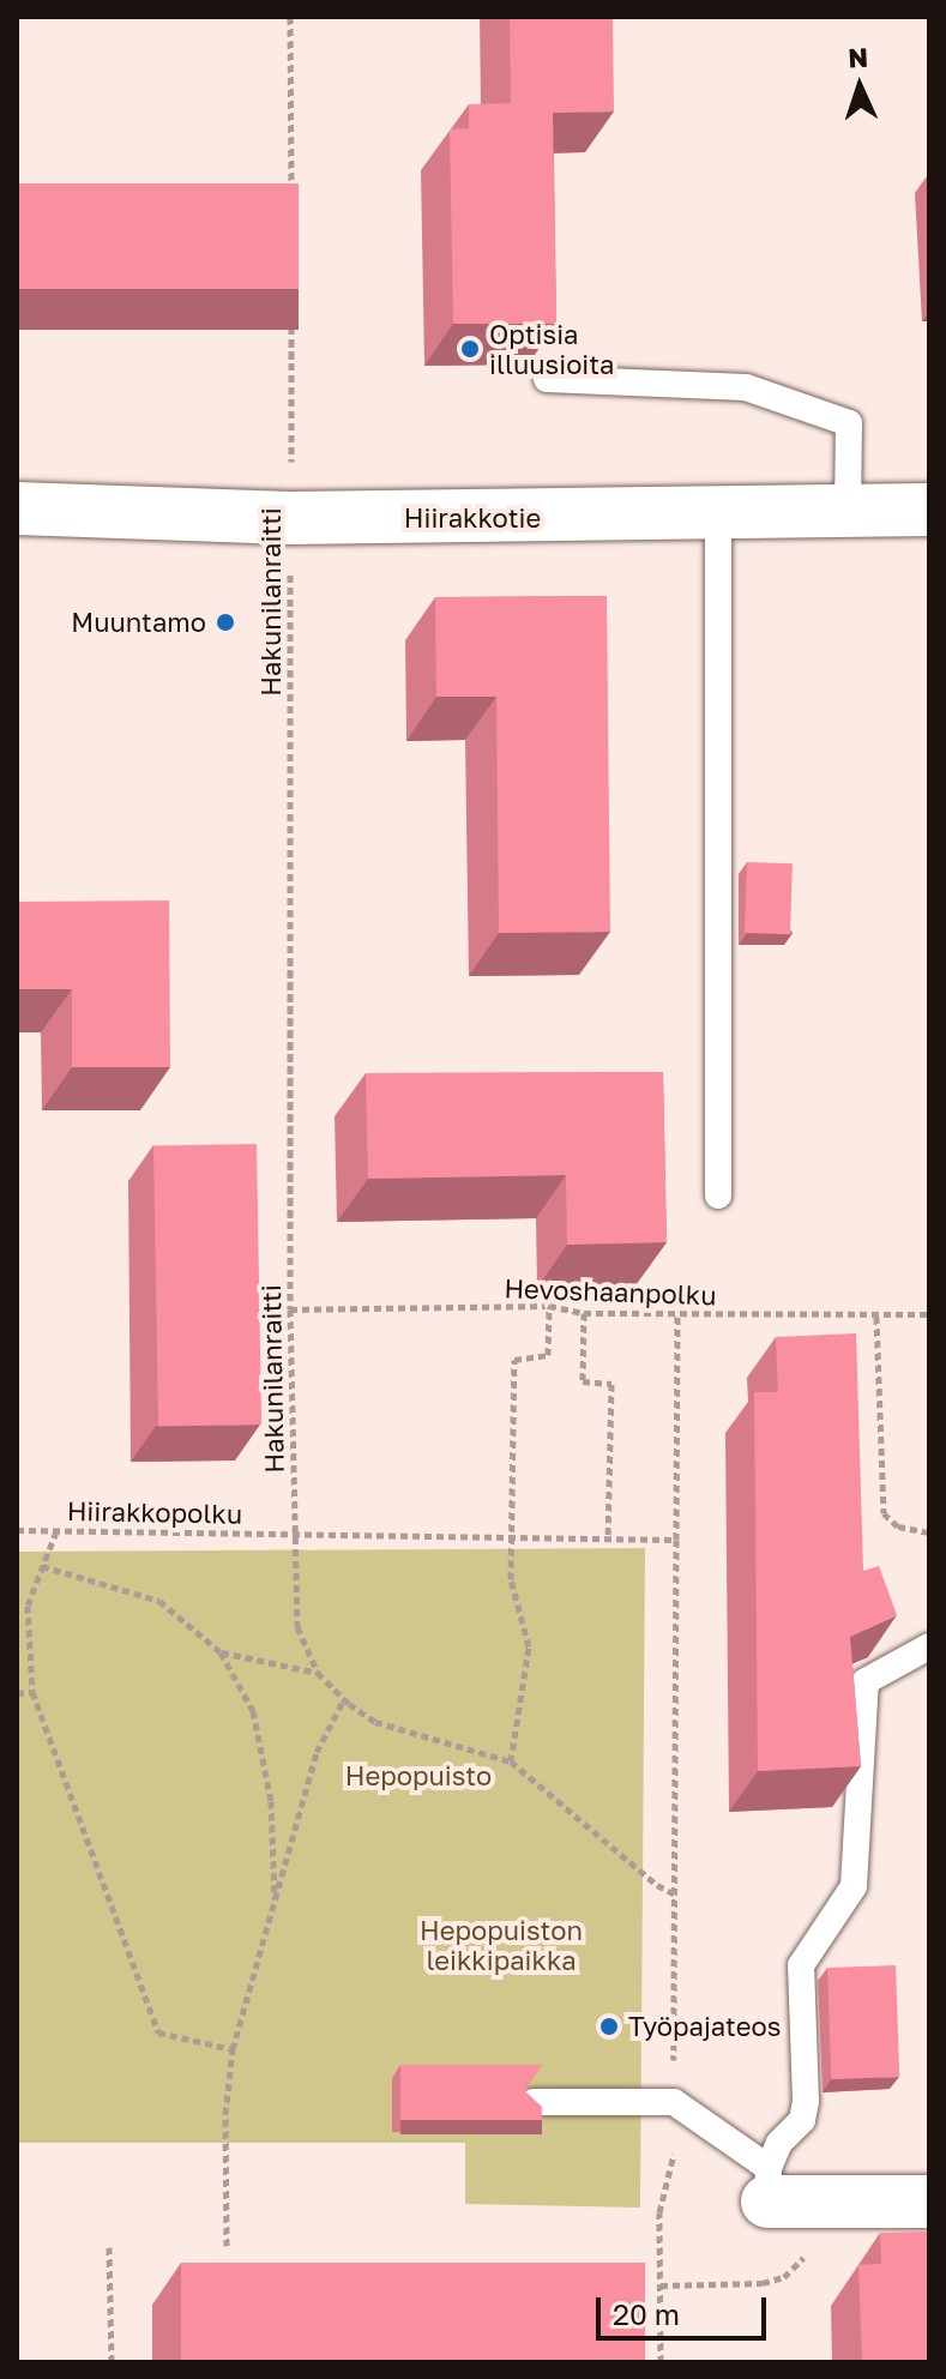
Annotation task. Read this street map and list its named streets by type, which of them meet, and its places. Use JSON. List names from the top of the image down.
{
  "streets": {
    "street": ["Hiirakkotie"],
    "path": ["Hakunilanraitti", "Hevoshaanpolku", "Hiirakkopolku"]
  },
  "crossings": [
    ["Hiirakkotie", "Hakunilanraitti"],
    ["Hakunilanraitti", "Hevoshaanpolku"],
    ["Hakunilanraitti", "Hiirakkopolku"]
  ],
  "parks": ["Hepopuisto", "Hepopuiston leikkipaikka"],
  "places": ["Optisia illuusioita", "Muuntamo", "Työpajateos"],
  "scale_bar": "20 m",
  "north": "top"
}
